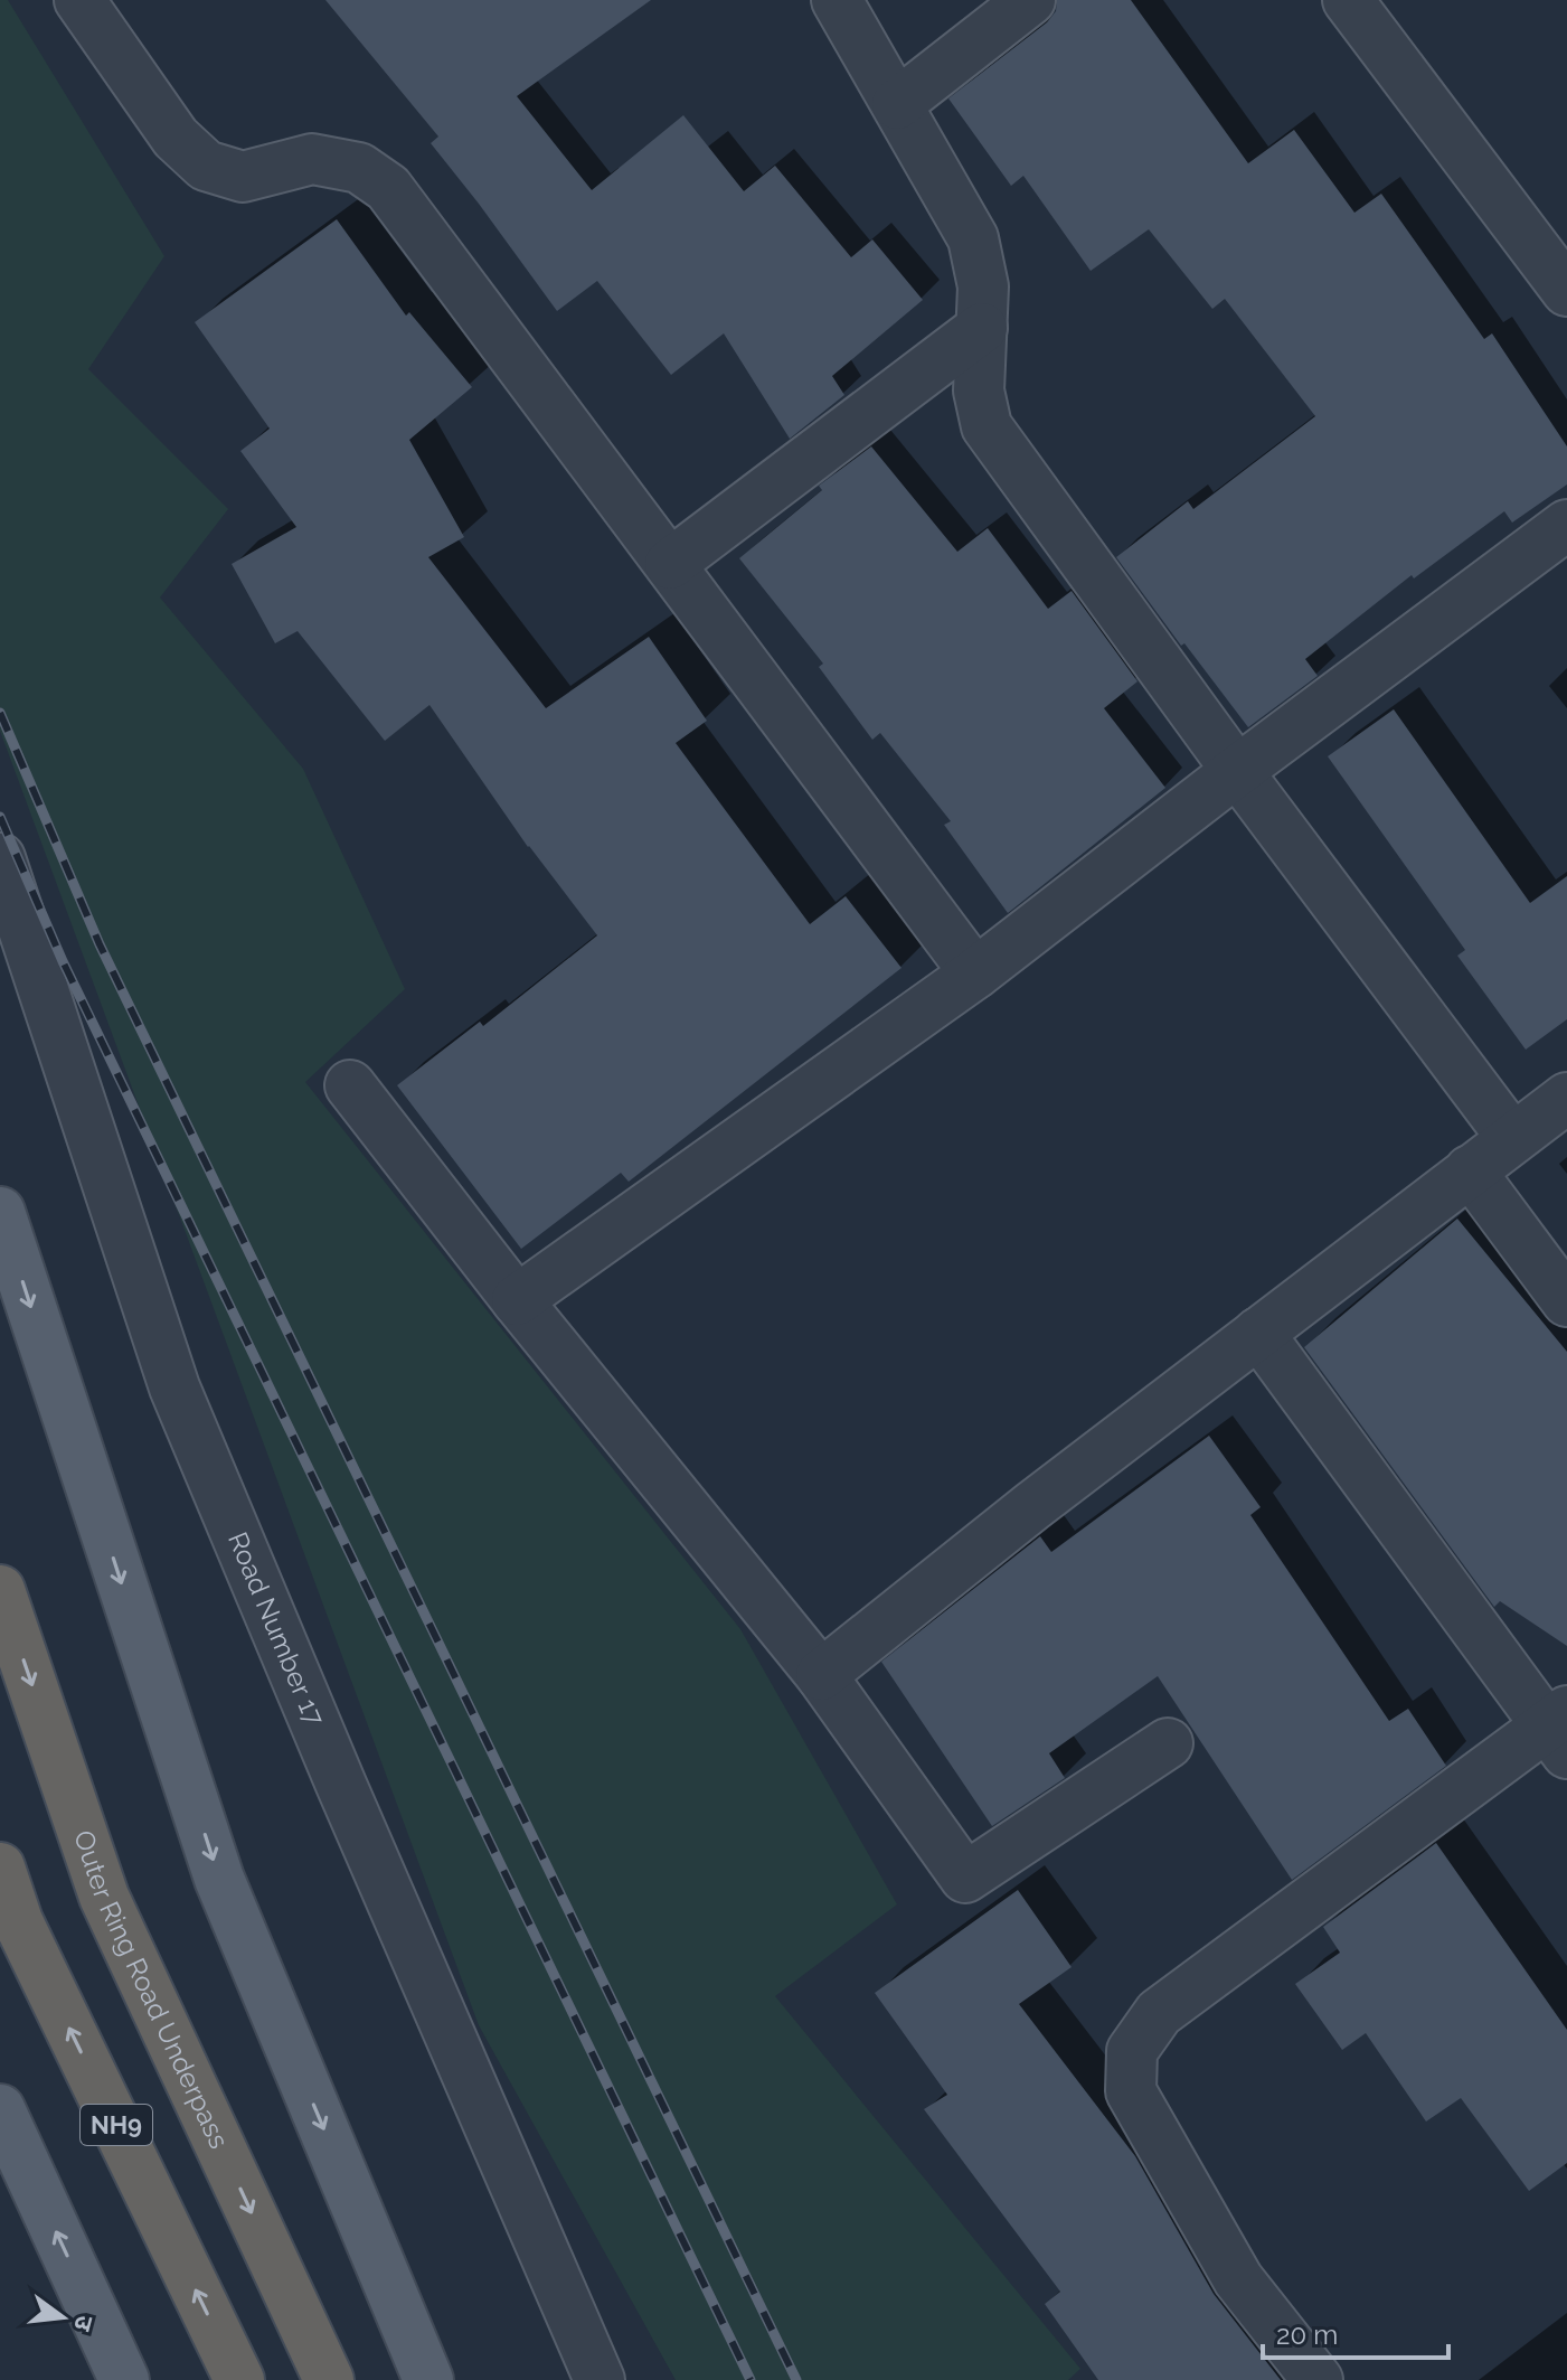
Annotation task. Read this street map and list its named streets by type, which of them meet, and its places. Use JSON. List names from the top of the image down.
{
  "streets": {
    "highway": ["Outer Ring Road Underpass", "NH9"],
    "street": ["Road Number 17"]
  },
  "scale_bar": "20 m",
  "north": "right"
}
